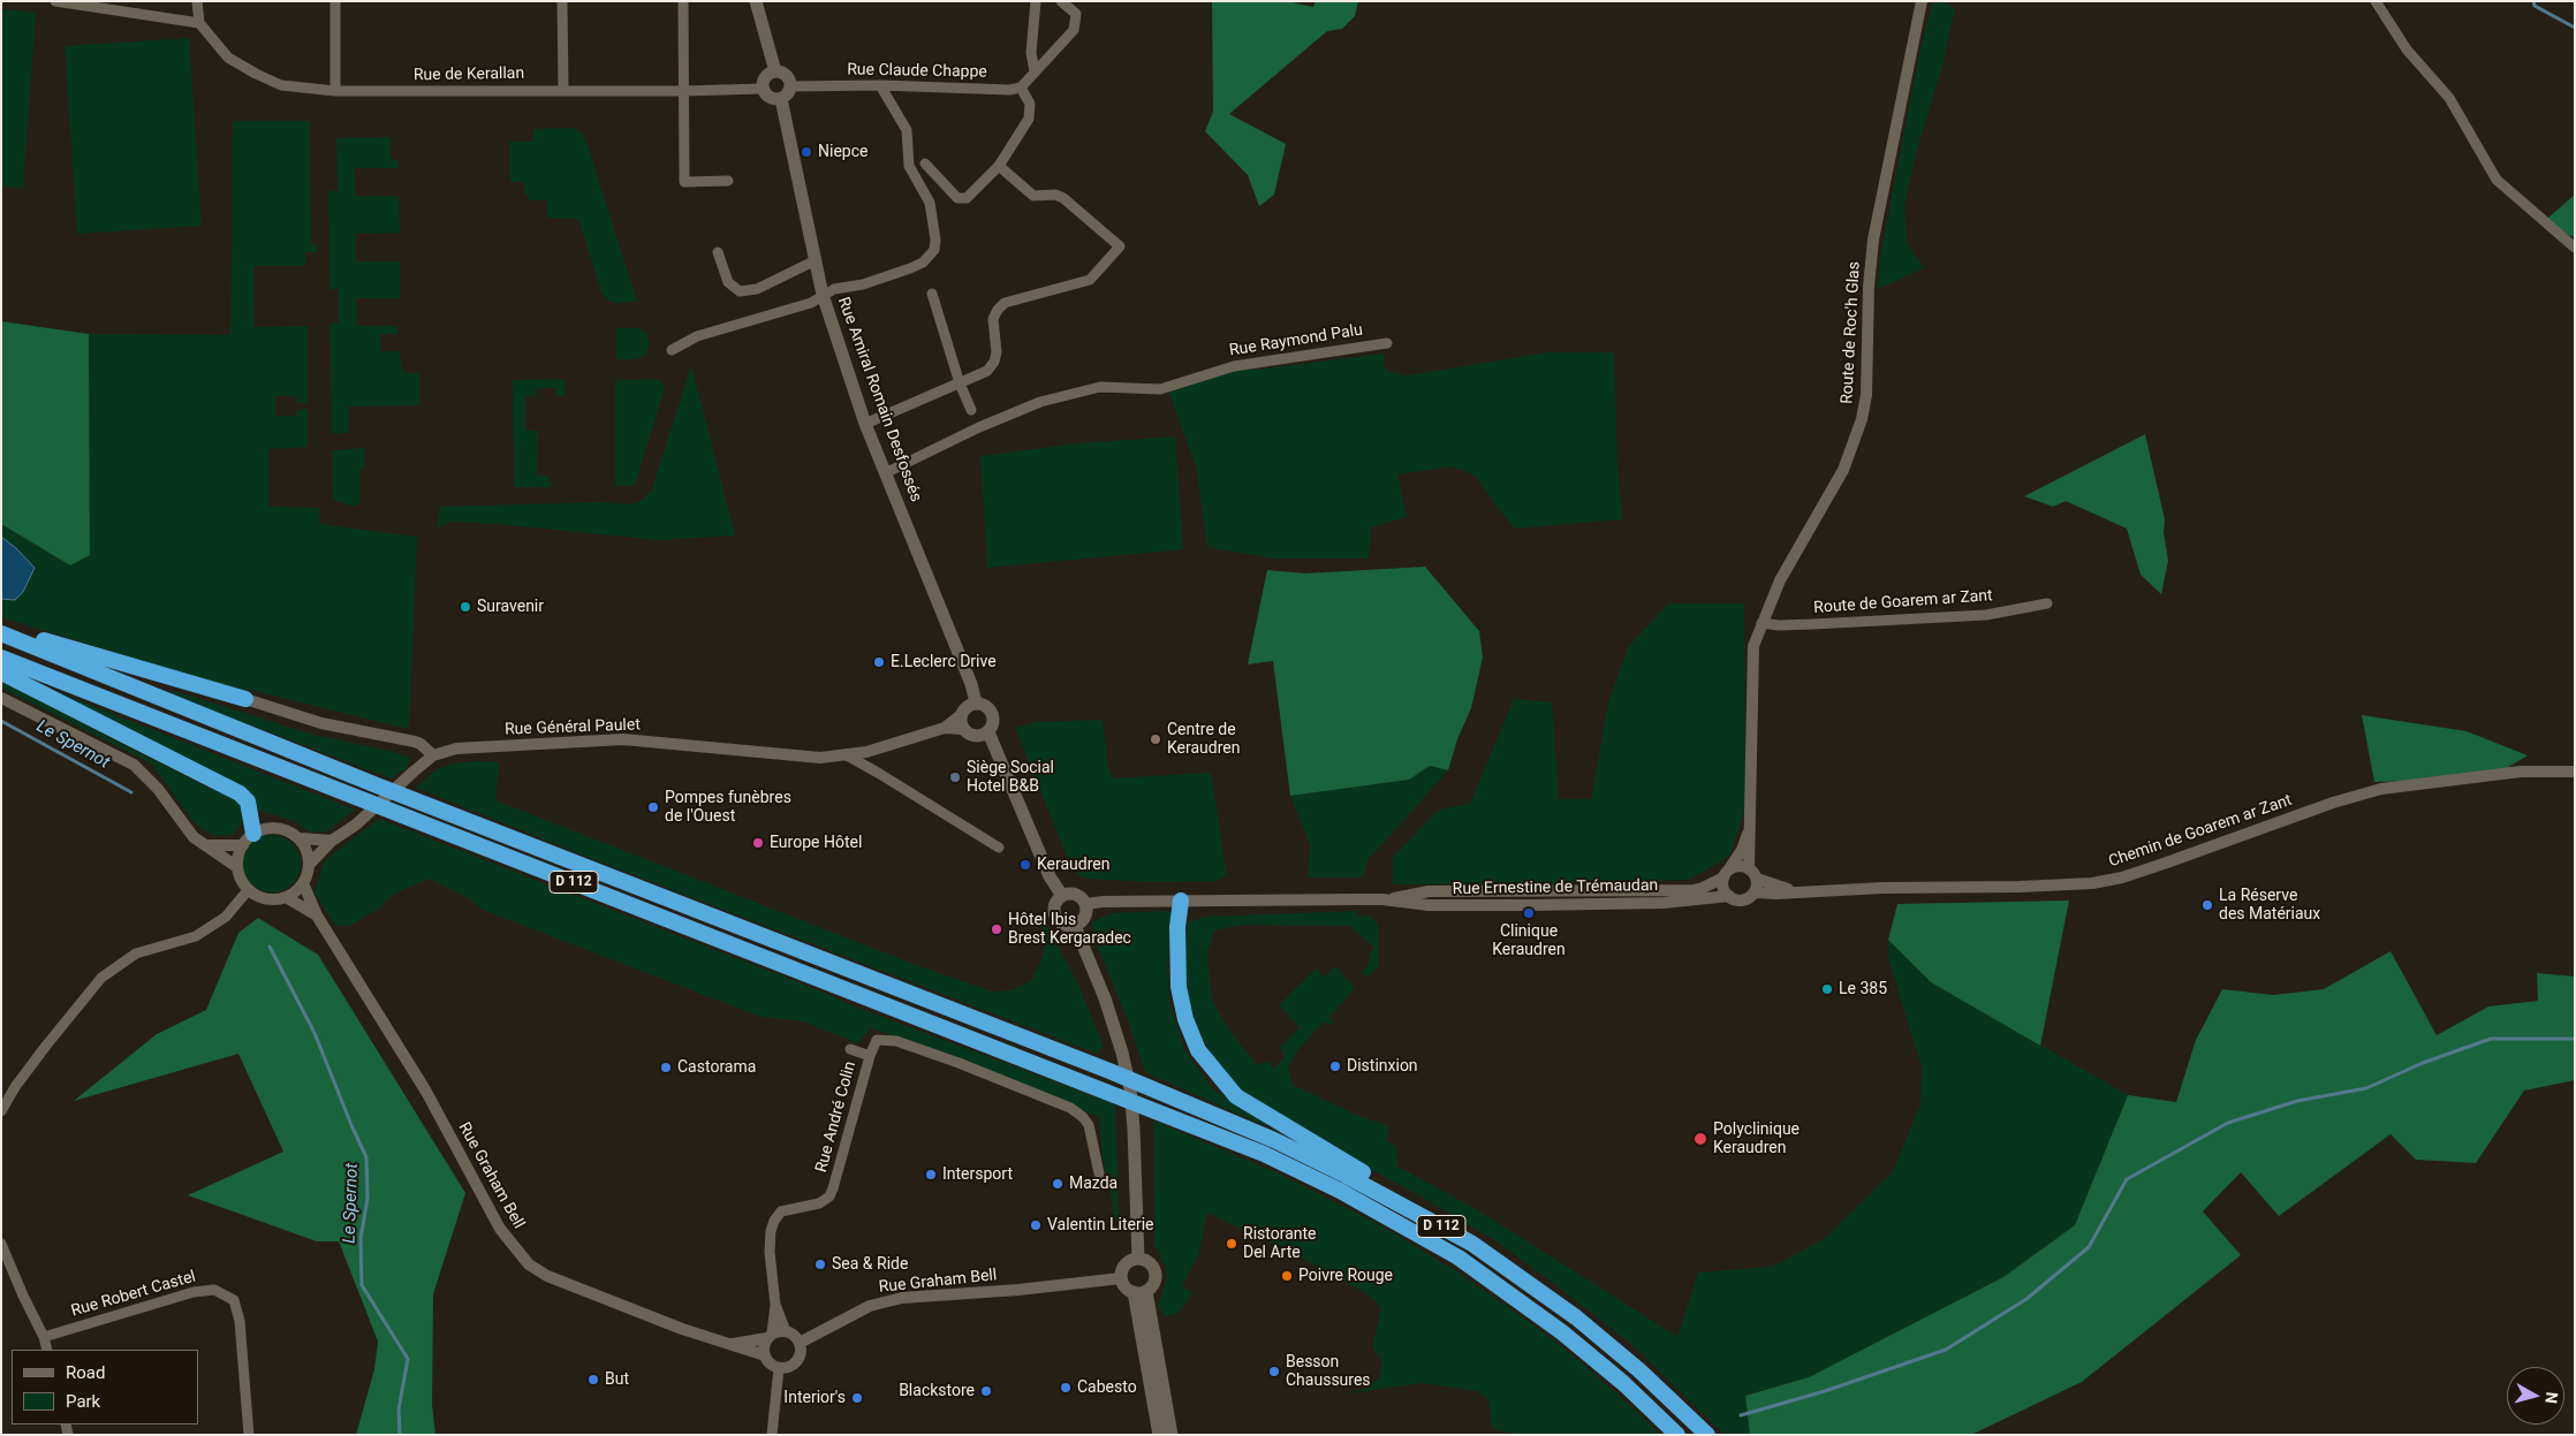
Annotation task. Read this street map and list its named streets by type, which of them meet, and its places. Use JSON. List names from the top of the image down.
{
  "streets": {
    "highway": ["D 112"],
    "main road": ["Rue Amiral Romain Desfossés"],
    "street": [
      "Rue Claude Chappe",
      "Rue de Kerallan",
      "Route de Roc'h Glas",
      "Rue Raymond Palu",
      "Route de Goarem ar Zant",
      "Rue Général Paulet",
      "Chemin de Goarem ar Zant",
      "Rue Ernestine de Trémaudan",
      "Rue André Colin",
      "Rue Graham Bell",
      "Rue Robert Castel"
    ]
  },
  "crossings": [
    ["Rue Claude Chappe", "Rue de Kerallan"],
    ["Rue Claude Chappe", "Rue Amiral Romain Desfossés"],
    ["Rue de Kerallan", "Rue Amiral Romain Desfossés"],
    ["Route de Roc'h Glas", "Route de Goarem ar Zant"],
    ["Route de Roc'h Glas", "Chemin de Goarem ar Zant"],
    ["Route de Roc'h Glas", "Rue Ernestine de Trémaudan"],
    ["Rue Raymond Palu", "Rue Amiral Romain Desfossés"],
    ["Rue Amiral Romain Desfossés", "Rue Général Paulet"],
    ["Rue Général Paulet", "Rue Graham Bell"],
    ["Chemin de Goarem ar Zant", "Rue Ernestine de Trémaudan"],
    ["Rue André Colin", "Rue Graham Bell"]
  ],
  "water": ["Le Spernot"],
  "places": [
    "Niepce",
    "Suravenir",
    "E.Leclerc Drive",
    "Centre de Keraudren",
    "Siège Social Hotel B&B",
    "Pompes funèbres de l'Ouest",
    "Europe Hôtel",
    "Keraudren",
    "La Réserve des Matériaux",
    "Clinique Keraudren",
    "Hôtel Ibis Brest Kergaradec",
    "Le 385",
    "Distinxion",
    "Castorama",
    "Polyclinique Keraudren",
    "Intersport",
    "Mazda",
    "Valentin Literie",
    "Ristorante Del Arte",
    "Sea & Ride",
    "Poivre Rouge",
    "Besson Chaussures",
    "But",
    "Cabesto",
    "Blackstore",
    "Interior's"
  ],
  "legend": ["Road", "Park"],
  "north": "right"
}
